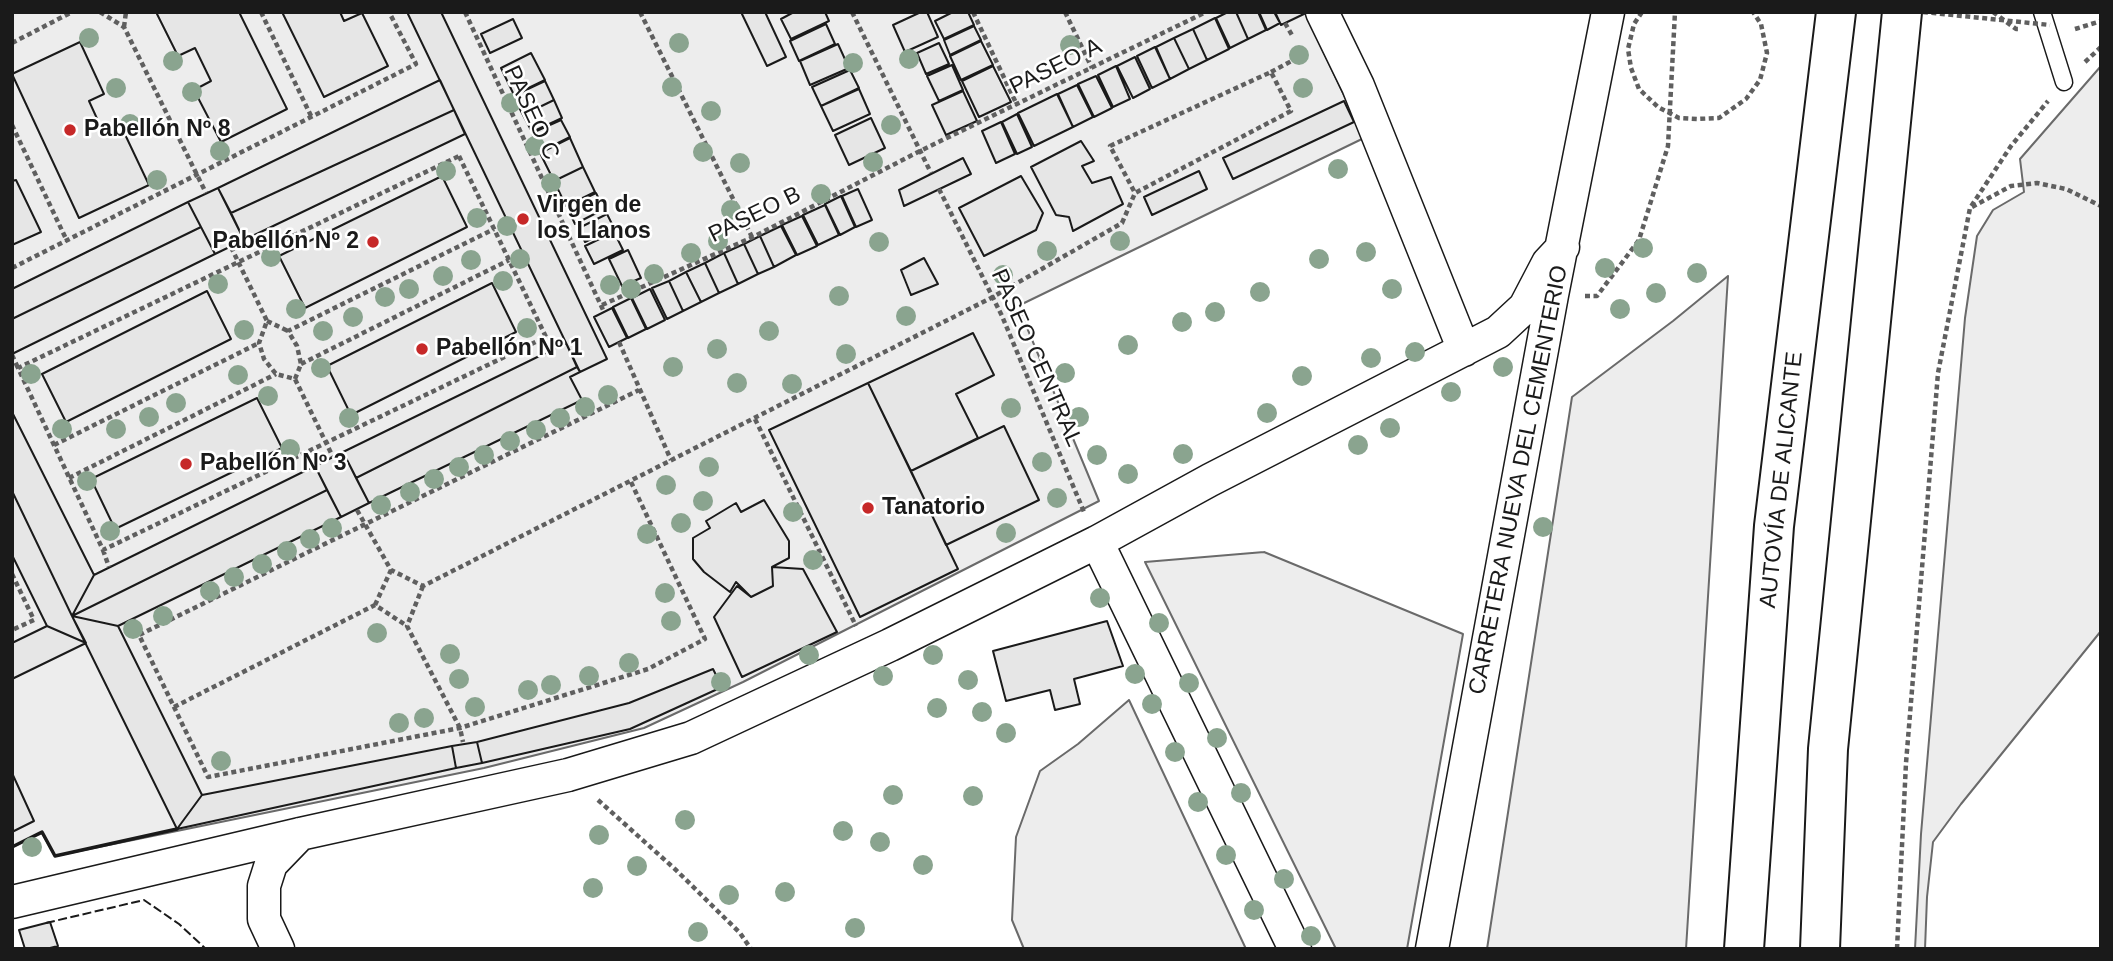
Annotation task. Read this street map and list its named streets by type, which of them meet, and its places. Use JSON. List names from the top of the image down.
{
  "streets": {
    "highway": ["AUTOVÍA DE ALICANTE"],
    "street": ["CARRETERA NUEVA DEL CEMENTERIO"],
    "path": [
      "PASEO A",
      "PASEO C",
      "PASEO B",
      "PASEO CENTRAL"
    ]
  },
  "crossings": [
    ["PASEO A", "PASEO B"],
    ["PASEO C", "PASEO B"]
  ],
  "places": [
    "Pabellón Nº 8",
    "Virgen de los Llanos",
    "Pabellón Nº 2",
    "Pabellón Nº 1",
    "Pabellón Nº 3",
    "Tanatorio"
  ]
}
